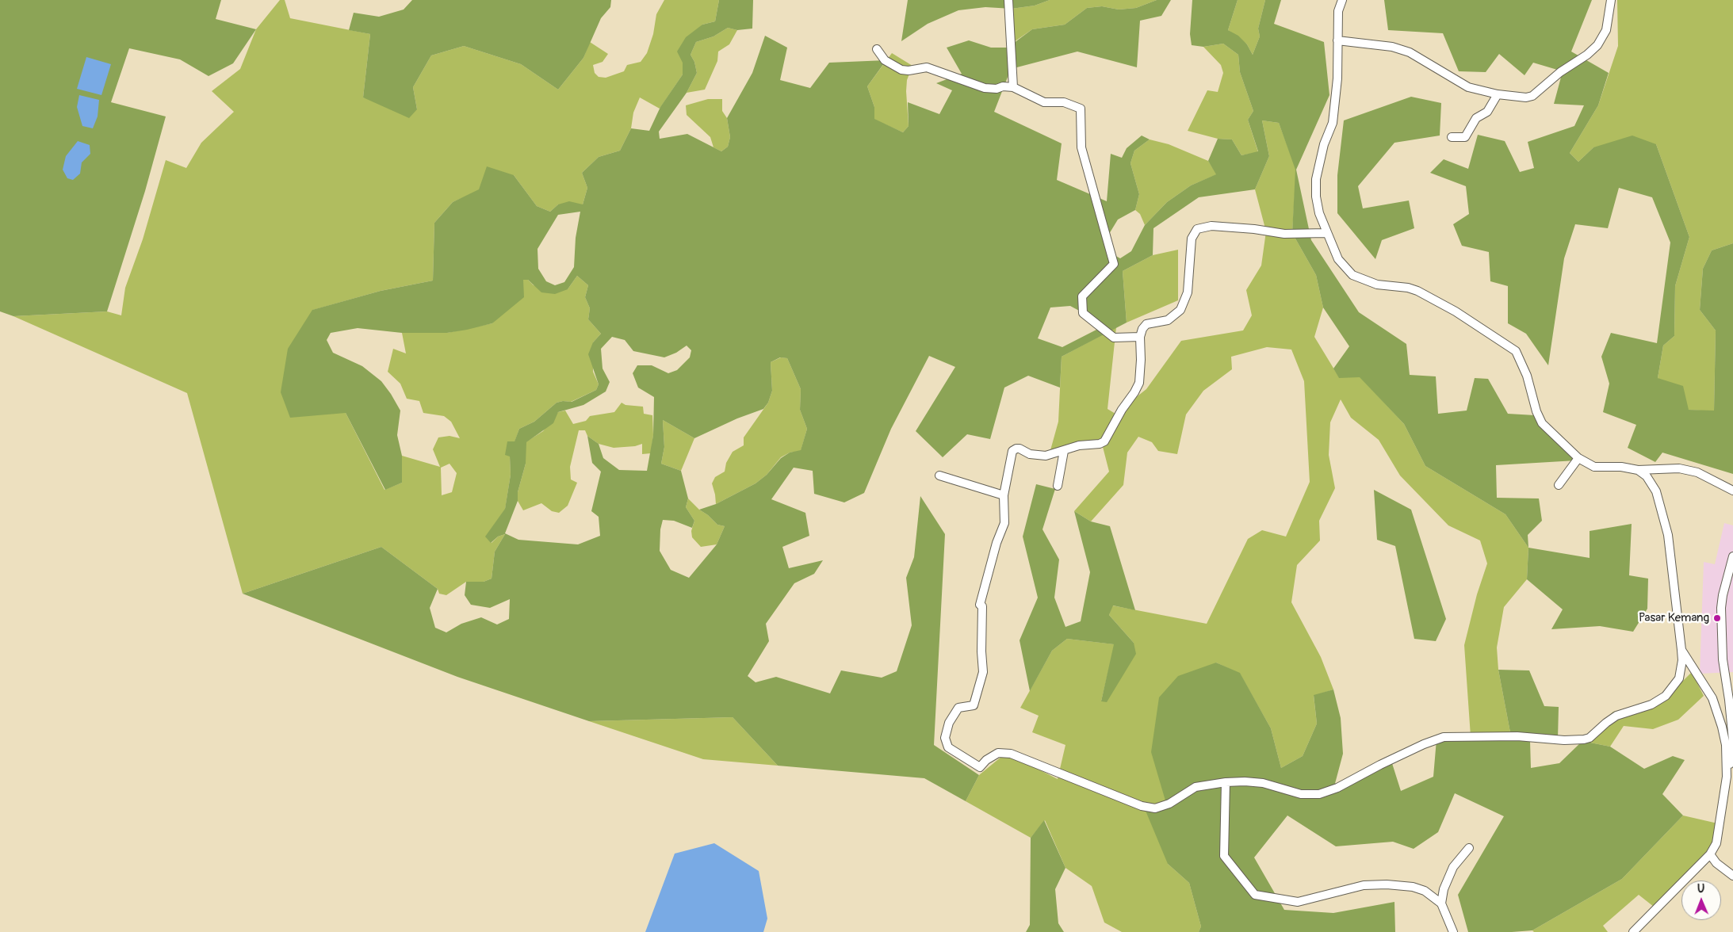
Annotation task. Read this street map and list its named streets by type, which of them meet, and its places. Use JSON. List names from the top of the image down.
{
  "places": ["Pasar Kemang"],
  "north": "top"
}
